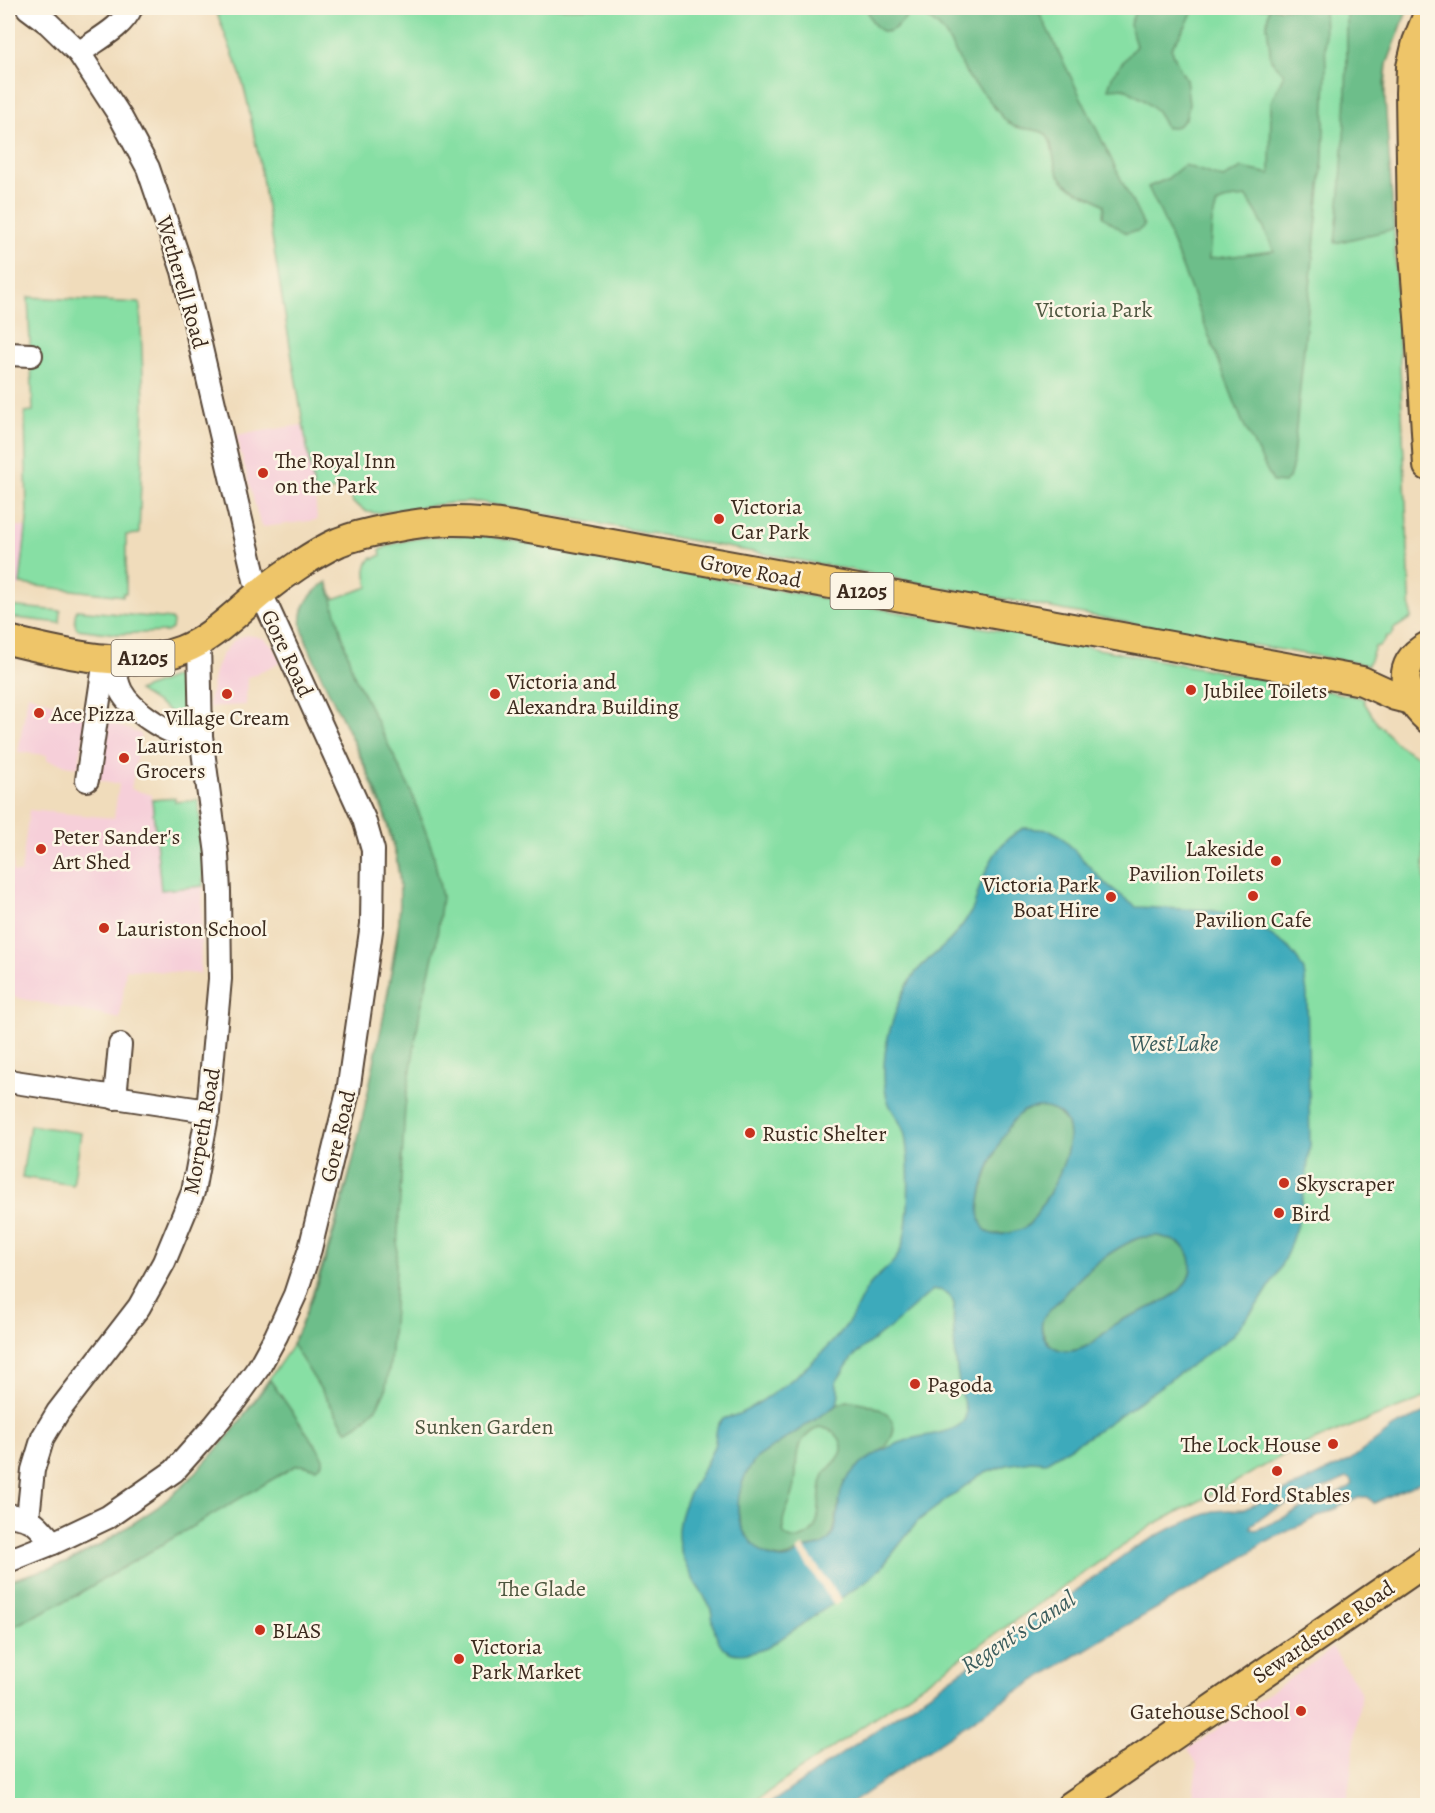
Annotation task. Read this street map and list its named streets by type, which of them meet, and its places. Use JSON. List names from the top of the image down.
{
  "streets": {
    "main road": ["Grove Road", "A1205", "Sewardstone Road"],
    "street": ["Wetherell Road", "Gore Road", "Morpeth Road"]
  },
  "crossings": [
    ["Wetherell Road", "Grove Road"],
    ["Wetherell Road", "A1205"],
    ["Wetherell Road", "Gore Road"],
    ["Grove Road", "A1205"],
    ["Grove Road", "Gore Road"],
    ["A1205", "Gore Road"],
    ["A1205", "Morpeth Road"]
  ],
  "water": ["West Lake", "Regent's Canal"],
  "parks": ["Victoria Park", "Sunken Garden", "The Glade"],
  "places": [
    "The Royal Inn on the Park",
    "Victoria Car Park",
    "Jubilee Toilets",
    "Village Cream",
    "Victoria and Alexandra Building",
    "Ace Pizza",
    "Lauriston Grocers",
    "Peter Sander's Art Shed",
    "Lakeside Pavilion Toilets",
    "Pavilion Cafe",
    "Victoria Park Boat Hire",
    "Lauriston School",
    "Rustic Shelter",
    "Skyscraper",
    "Bird",
    "Pagoda",
    "The Lock House",
    "Old Ford Stables",
    "BLAS",
    "Victoria Park Market",
    "Gatehouse School"
  ]
}
